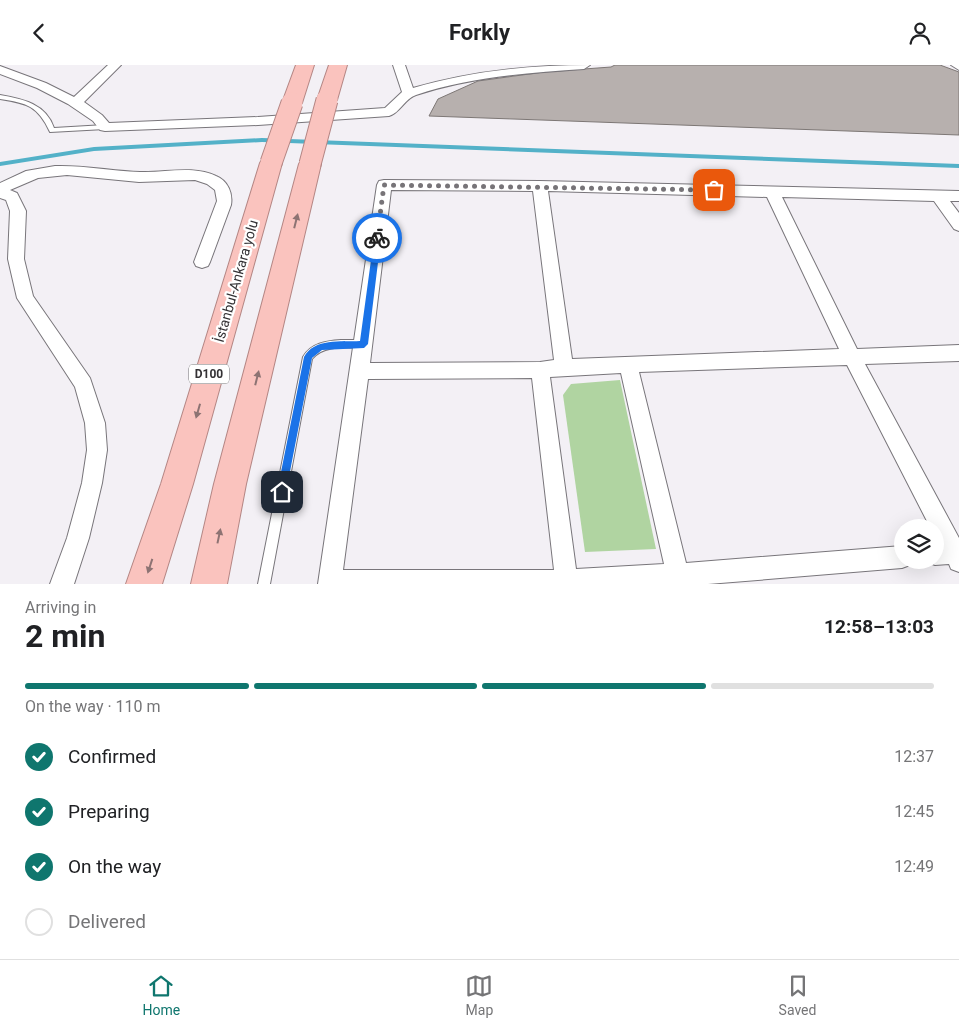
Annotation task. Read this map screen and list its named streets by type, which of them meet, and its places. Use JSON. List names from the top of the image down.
{
  "streets": {
    "highway": ["İstanbul-Ankara yolu", "D100"]
  },
  "page": {
    "header": "Forkly",
    "heading": ["2 min", "Arriving in", "12:58–13:03"],
    "bar": "On the way · 110 m",
    "list": [
      ["Confirmed", "12:37"],
      ["Preparing", "12:45"],
      ["On the way", "12:49"],
      "Delivered"
    ],
    "tabs": ["Home", "Map", "Saved"]
  }
}
